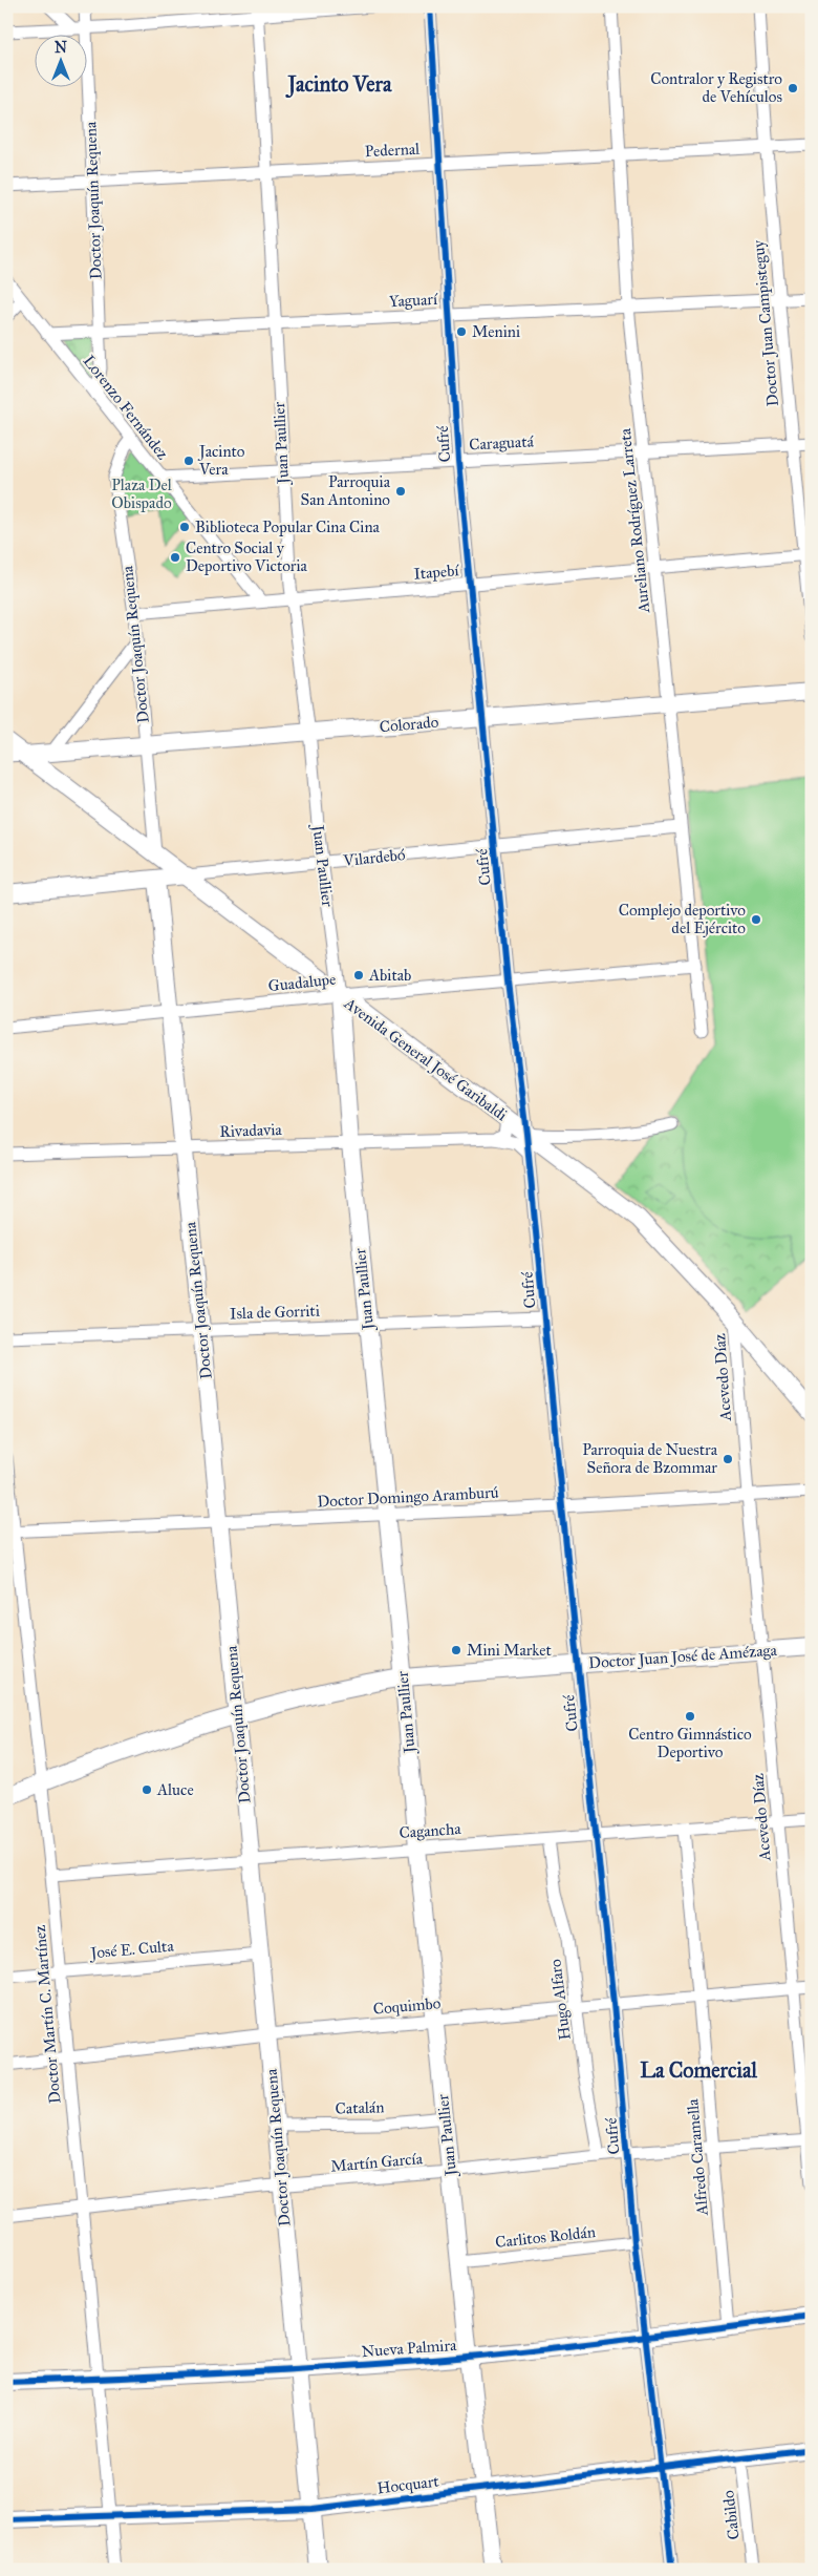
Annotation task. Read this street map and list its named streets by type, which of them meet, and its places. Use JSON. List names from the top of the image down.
{
  "streets": {
    "street": [
      "Pedernal",
      "Doctor Joaquín Requena",
      "Yaguarí",
      "Doctor Juan Campisteguy",
      "Lorenzo Fernández",
      "Juan Paullier",
      "Caraguatá",
      "Cufré",
      "Aureliano Rodríguez Larreta",
      "Itapebí",
      "Colorado",
      "Vilardebó",
      "Guadalupe",
      "Avenida General José Garibaldi",
      "Rivadavia",
      "Isla de Gorriti",
      "Acevedo Díaz",
      "Doctor Domingo Aramburú",
      "Doctor Juan José de Amézaga",
      "Cagancha",
      "José E. Culta",
      "Hugo Alfaro",
      "Coquimbo",
      "Doctor Martín C. Martínez",
      "Catalán",
      "Alfredo Caramella",
      "Martín García",
      "Carlitos Roldán",
      "Nueva Palmira",
      "Hocquart",
      "Cabildo"
    ]
  },
  "crossings": [
    ["Pedernal", "Doctor Joaquín Requena"],
    ["Pedernal", "Doctor Juan Campisteguy"],
    ["Pedernal", "Juan Paullier"],
    ["Pedernal", "Cufré"],
    ["Pedernal", "Aureliano Rodríguez Larreta"],
    ["Doctor Joaquín Requena", "Yaguarí"],
    ["Doctor Joaquín Requena", "Lorenzo Fernández"],
    ["Doctor Joaquín Requena", "Itapebí"],
    ["Doctor Joaquín Requena", "Colorado"],
    ["Doctor Joaquín Requena", "Vilardebó"],
    ["Doctor Joaquín Requena", "Guadalupe"],
    ["Doctor Joaquín Requena", "Avenida General José Garibaldi"],
    ["Doctor Joaquín Requena", "Rivadavia"],
    ["Doctor Joaquín Requena", "Isla de Gorriti"],
    ["Doctor Joaquín Requena", "Doctor Domingo Aramburú"],
    ["Doctor Joaquín Requena", "Doctor Juan José de Amézaga"],
    ["Doctor Joaquín Requena", "Cagancha"],
    ["Doctor Joaquín Requena", "José E. Culta"],
    ["Doctor Joaquín Requena", "Coquimbo"],
    ["Doctor Joaquín Requena", "Catalán"],
    ["Doctor Joaquín Requena", "Martín García"],
    ["Doctor Joaquín Requena", "Nueva Palmira"],
    ["Doctor Joaquín Requena", "Hocquart"],
    ["Yaguarí", "Doctor Juan Campisteguy"],
    ["Yaguarí", "Lorenzo Fernández"],
    ["Yaguarí", "Juan Paullier"],
    ["Yaguarí", "Cufré"],
    ["Yaguarí", "Aureliano Rodríguez Larreta"],
    ["Doctor Juan Campisteguy", "Caraguatá"],
    ["Doctor Juan Campisteguy", "Itapebí"],
    ["Lorenzo Fernández", "Caraguatá"],
    ["Lorenzo Fernández", "Itapebí"],
    ["Juan Paullier", "Caraguatá"],
    ["Juan Paullier", "Itapebí"],
    ["Juan Paullier", "Colorado"],
    ["Juan Paullier", "Vilardebó"],
    ["Juan Paullier", "Guadalupe"],
    ["Juan Paullier", "Avenida General José Garibaldi"],
    ["Juan Paullier", "Rivadavia"],
    ["Juan Paullier", "Isla de Gorriti"],
    ["Juan Paullier", "Doctor Domingo Aramburú"],
    ["Juan Paullier", "Doctor Juan José de Amézaga"],
    ["Juan Paullier", "Cagancha"],
    ["Juan Paullier", "Coquimbo"],
    ["Juan Paullier", "Catalán"],
    ["Juan Paullier", "Martín García"],
    ["Juan Paullier", "Carlitos Roldán"],
    ["Juan Paullier", "Nueva Palmira"],
    ["Juan Paullier", "Hocquart"],
    ["Caraguatá", "Cufré"],
    ["Caraguatá", "Aureliano Rodríguez Larreta"],
    ["Cufré", "Itapebí"],
    ["Cufré", "Colorado"],
    ["Cufré", "Vilardebó"],
    ["Cufré", "Guadalupe"],
    ["Cufré", "Avenida General José Garibaldi"],
    ["Cufré", "Rivadavia"],
    ["Cufré", "Isla de Gorriti"],
    ["Cufré", "Doctor Domingo Aramburú"],
    ["Cufré", "Doctor Juan José de Amézaga"],
    ["Cufré", "Cagancha"],
    ["Cufré", "Coquimbo"],
    ["Cufré", "Martín García"],
    ["Cufré", "Carlitos Roldán"],
    ["Cufré", "Nueva Palmira"],
    ["Cufré", "Hocquart"],
    ["Aureliano Rodríguez Larreta", "Itapebí"],
    ["Aureliano Rodríguez Larreta", "Colorado"],
    ["Aureliano Rodríguez Larreta", "Vilardebó"],
    ["Aureliano Rodríguez Larreta", "Guadalupe"],
    ["Colorado", "Avenida General José Garibaldi"],
    ["Vilardebó", "Avenida General José Garibaldi"],
    ["Guadalupe", "Avenida General José Garibaldi"],
    ["Avenida General José Garibaldi", "Acevedo Díaz"],
    ["Acevedo Díaz", "Doctor Domingo Aramburú"],
    ["Acevedo Díaz", "Doctor Juan José de Amézaga"],
    ["Acevedo Díaz", "Cagancha"],
    ["Acevedo Díaz", "Coquimbo"],
    ["Acevedo Díaz", "Martín García"],
    ["Doctor Domingo Aramburú", "Doctor Martín C. Martínez"],
    ["Doctor Juan José de Amézaga", "Doctor Martín C. Martínez"],
    ["Cagancha", "Hugo Alfaro"],
    ["Cagancha", "Doctor Martín C. Martínez"],
    ["Cagancha", "Alfredo Caramella"],
    ["José E. Culta", "Doctor Martín C. Martínez"],
    ["Hugo Alfaro", "Coquimbo"],
    ["Hugo Alfaro", "Martín García"],
    ["Coquimbo", "Doctor Martín C. Martínez"],
    ["Coquimbo", "Alfredo Caramella"],
    ["Doctor Martín C. Martínez", "Martín García"],
    ["Doctor Martín C. Martínez", "Nueva Palmira"],
    ["Doctor Martín C. Martínez", "Hocquart"],
    ["Alfredo Caramella", "Martín García"],
    ["Alfredo Caramella", "Nueva Palmira"],
    ["Hocquart", "Cabildo"]
  ],
  "districts": ["Jacinto Vera", "La Comercial"],
  "parks": ["Plaza Del Obispado"],
  "places": [
    "Contralor y Registro de Vehículos",
    "Menini",
    "Jacinto Vera",
    "Parroquia San Antonino",
    "Biblioteca Popular Cina Cina",
    "Centro Social y Deportivo Victoria",
    "Complejo deportivo del Ejército",
    "Abitab",
    "Parroquia de Nuestra Señora de Bzommar",
    "Mini Market",
    "Centro Gimnástico Deportivo",
    "Aluce"
  ],
  "north": "top"
}
